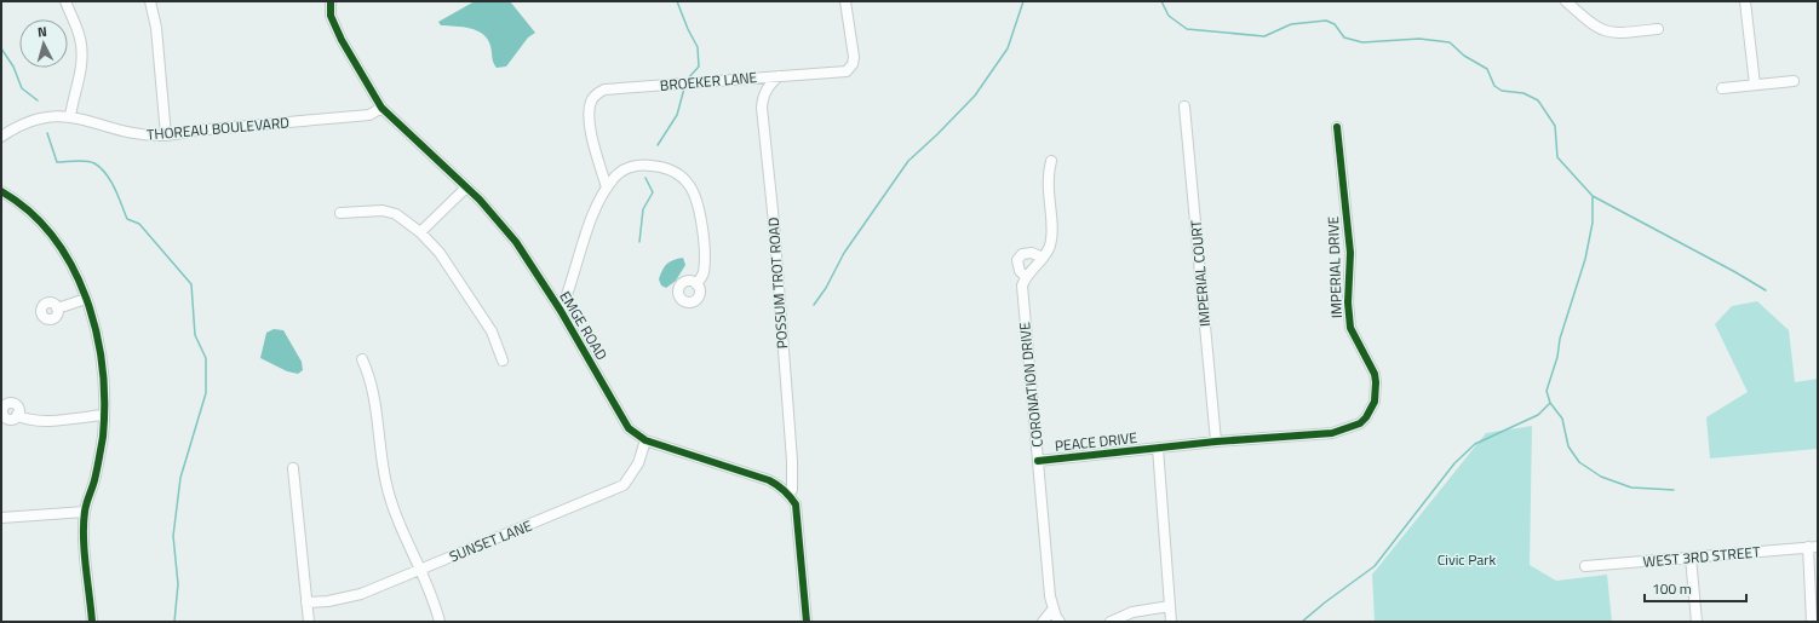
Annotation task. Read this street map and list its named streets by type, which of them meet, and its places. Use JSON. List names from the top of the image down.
{
  "streets": {
    "street": [
      "BROEKER LANE",
      "THOREAU BOULEVARD",
      "IMPERIAL DRIVE",
      "IMPERIAL COURT",
      "POSSUM TROT ROAD",
      "EMGE ROAD",
      "CORONATION DRIVE",
      "PEACE DRIVE",
      "SUNSET LANE",
      "WEST 3RD STREET"
    ]
  },
  "crossings": [
    ["BROEKER LANE", "POSSUM TROT ROAD"],
    ["THOREAU BOULEVARD", "EMGE ROAD"],
    ["IMPERIAL DRIVE", "IMPERIAL COURT"],
    ["IMPERIAL DRIVE", "PEACE DRIVE"],
    ["POSSUM TROT ROAD", "EMGE ROAD"],
    ["EMGE ROAD", "SUNSET LANE"],
    ["CORONATION DRIVE", "PEACE DRIVE"]
  ],
  "parks": ["Civic Park"],
  "scale_bar": "100 m",
  "north": "top"
}
